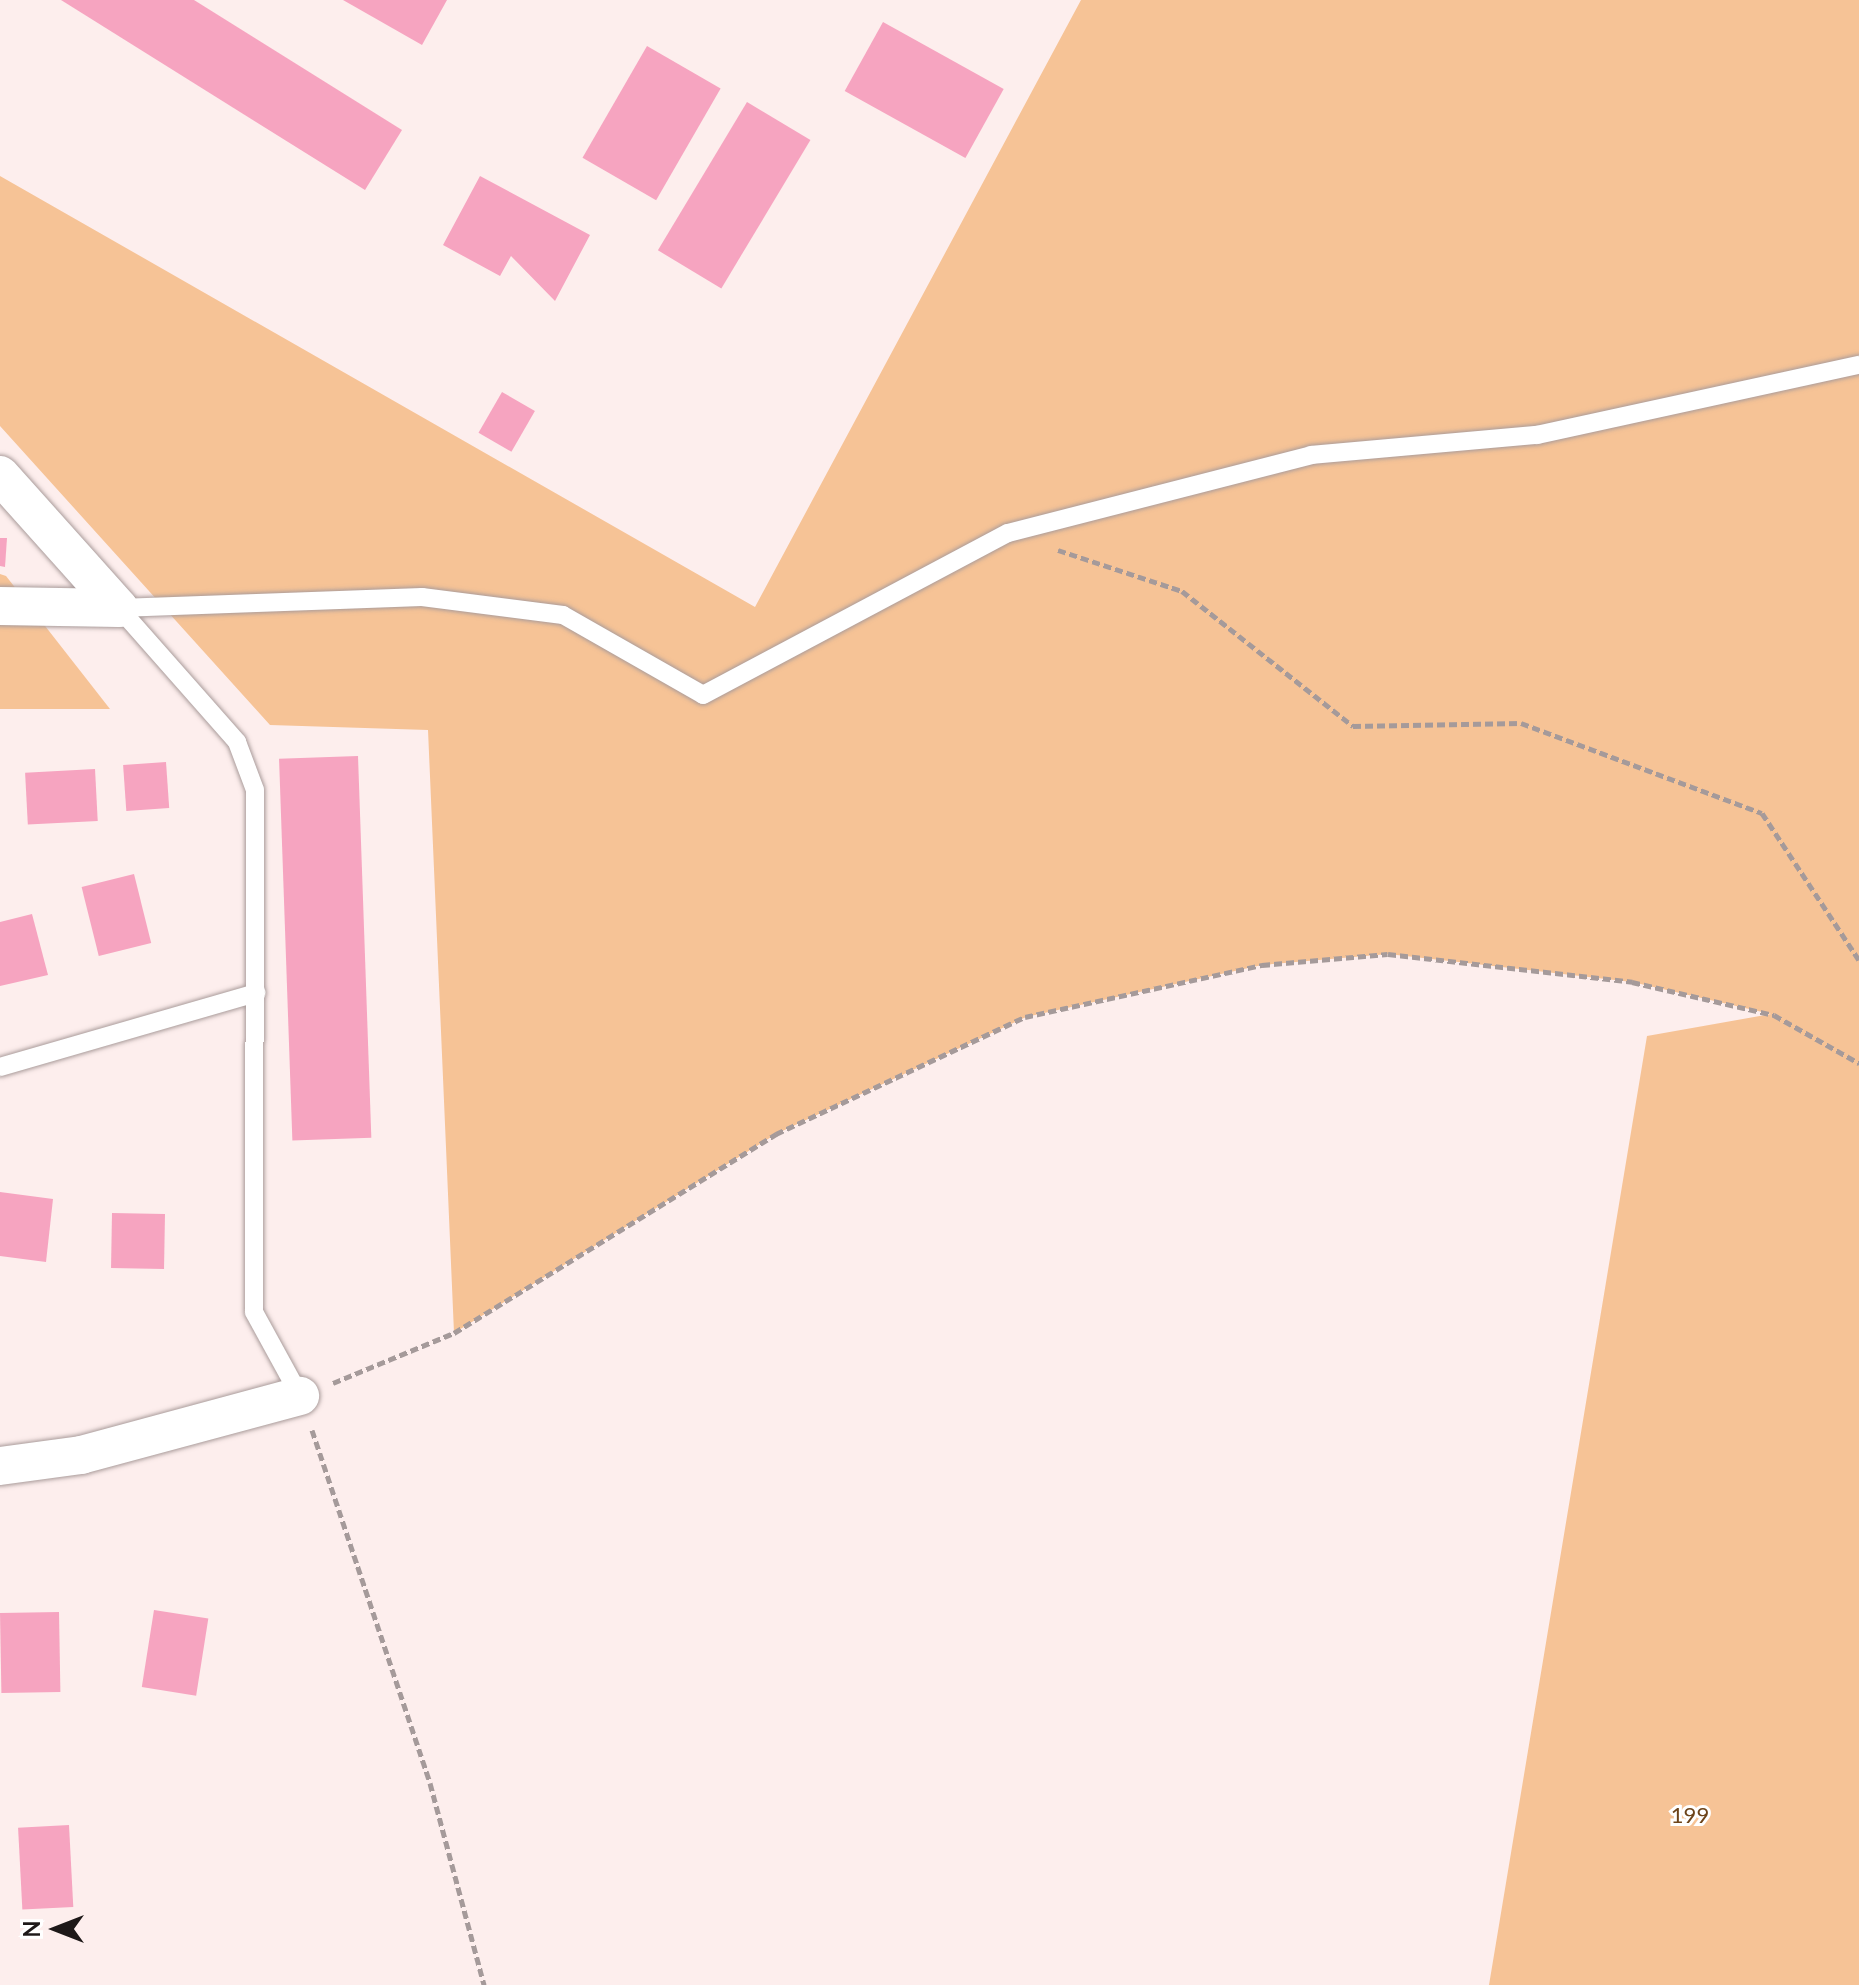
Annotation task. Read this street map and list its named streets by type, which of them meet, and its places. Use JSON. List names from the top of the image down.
{
  "parks": ["199"],
  "north": "left"
}
